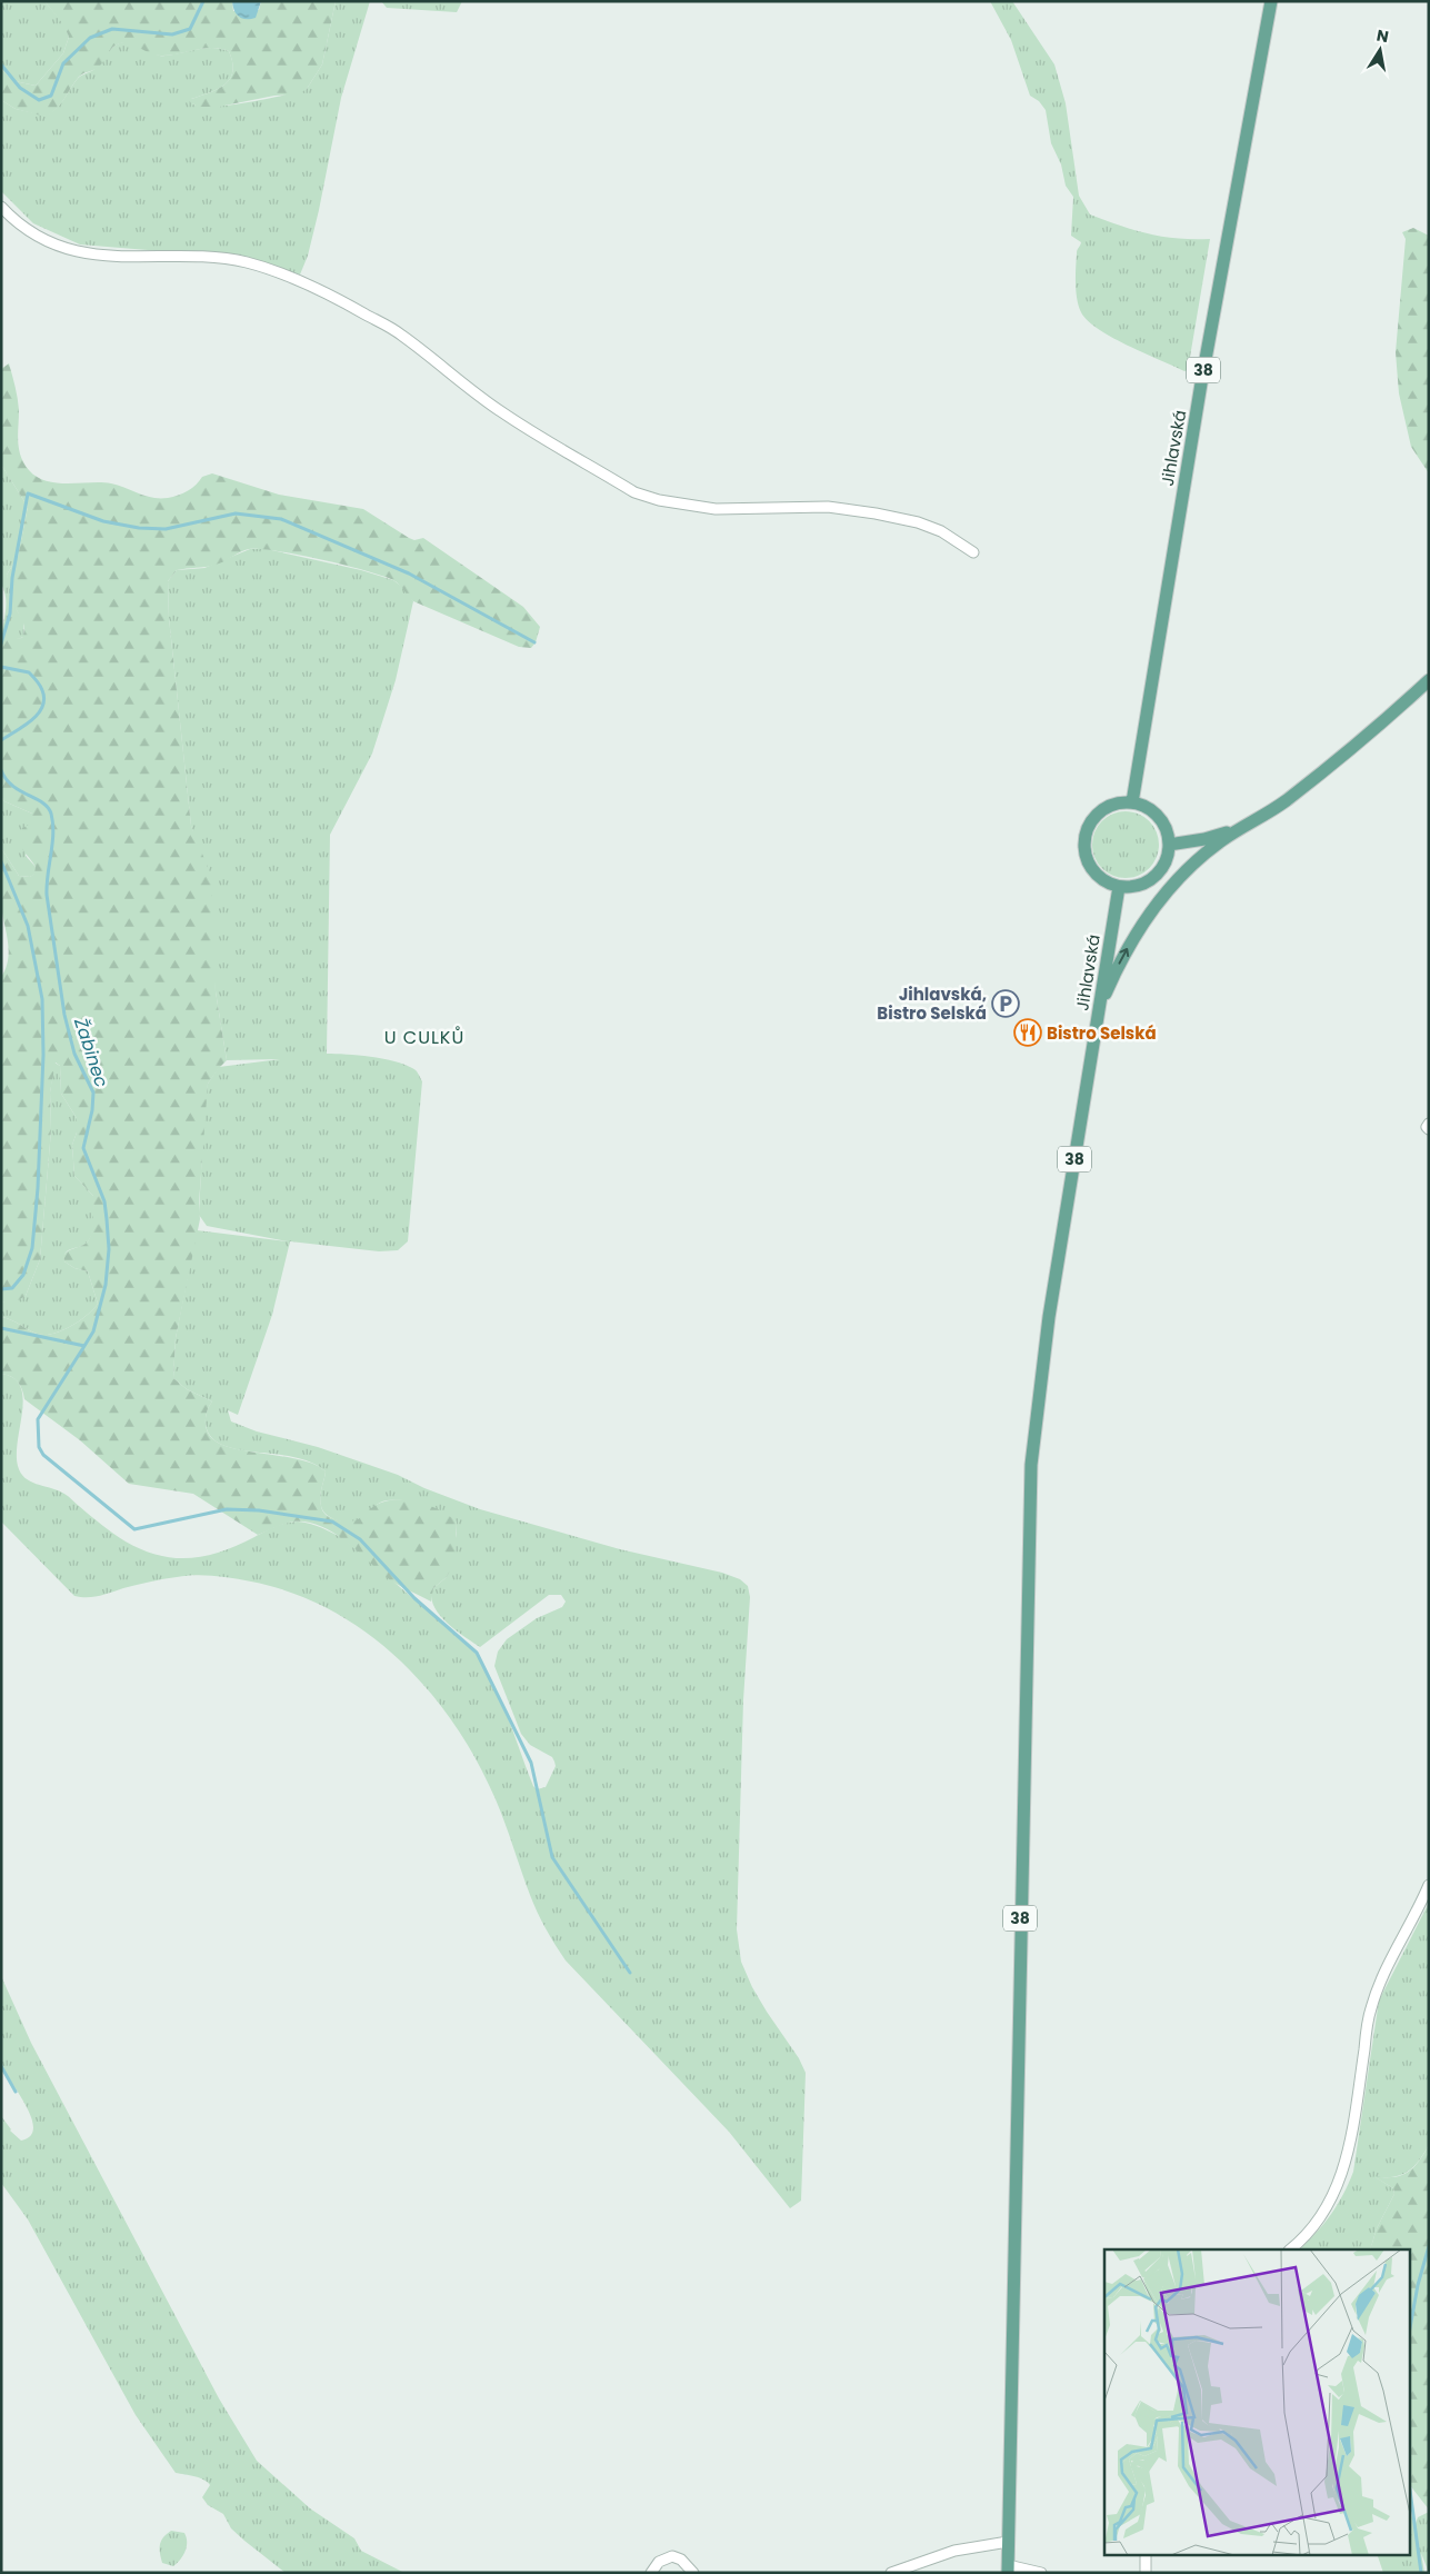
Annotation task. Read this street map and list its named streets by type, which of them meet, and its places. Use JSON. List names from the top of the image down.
{
  "streets": {
    "main road": ["38", "Jihlavská"]
  },
  "crossings": [
    ["38", "Jihlavská"]
  ],
  "districts": ["U CULKŮ"],
  "water": ["Žabinec"],
  "places": {
    "parking": ["Jihlavská, Bistro Selská"],
    "restaurant": ["Bistro Selská"]
  },
  "north": "top"
}
